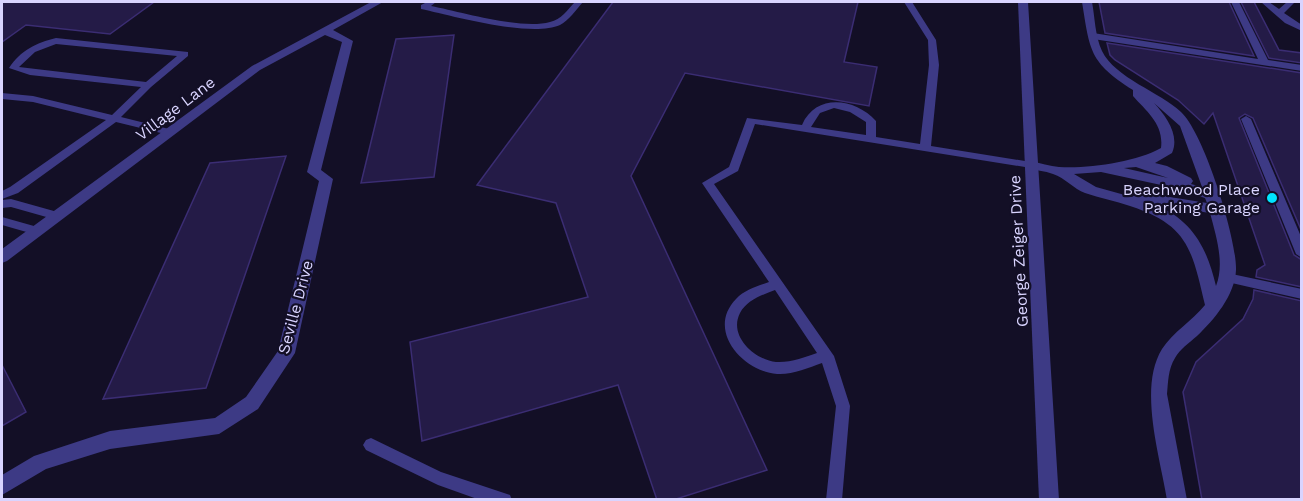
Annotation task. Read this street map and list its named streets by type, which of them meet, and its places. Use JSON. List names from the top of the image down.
{
  "streets": {
    "street": ["Village Lane", "George Zeiger Drive", "Seville Drive"]
  },
  "crossings": [
    ["Village Lane", "Seville Drive"]
  ],
  "places": ["Beachwood Place Parking Garage"]
}
